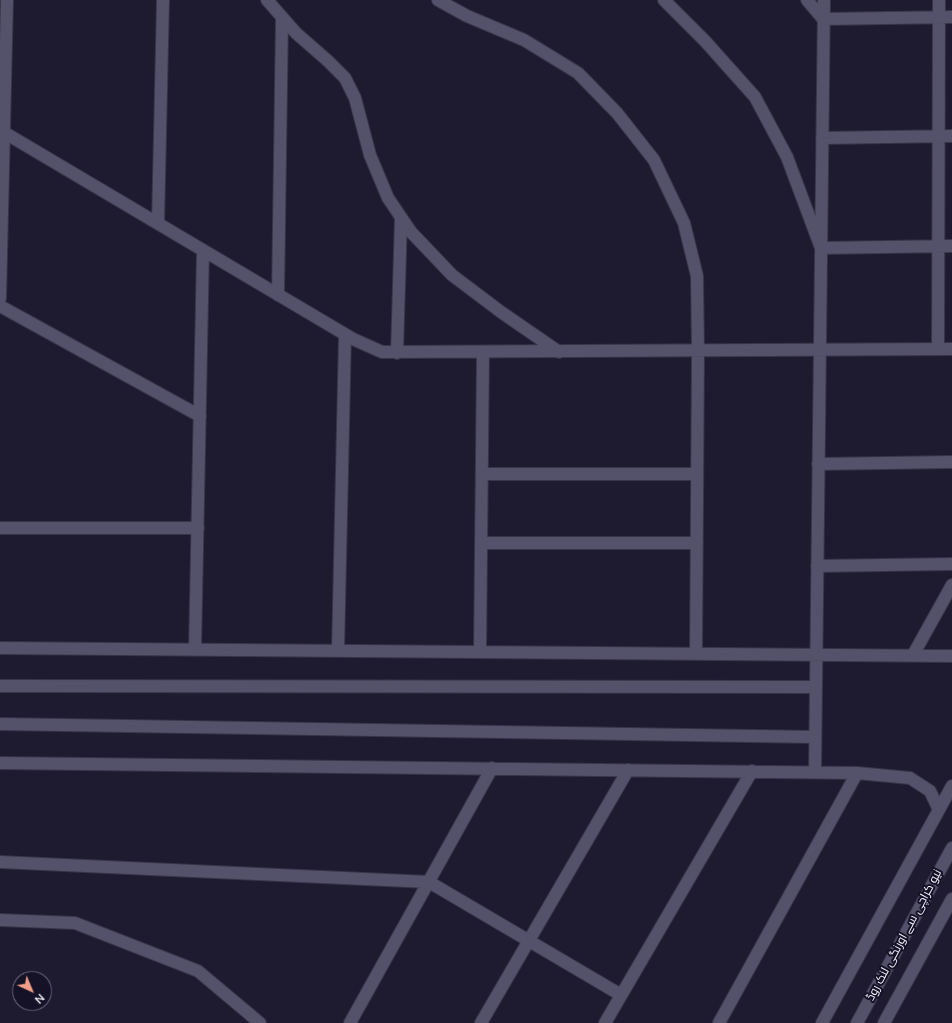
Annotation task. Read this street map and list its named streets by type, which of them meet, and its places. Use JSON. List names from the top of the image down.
{
  "streets": {
    "street": ["نیو کراچی سے اورنگی لنک روڈ"]
  },
  "north": "bottom right"
}
